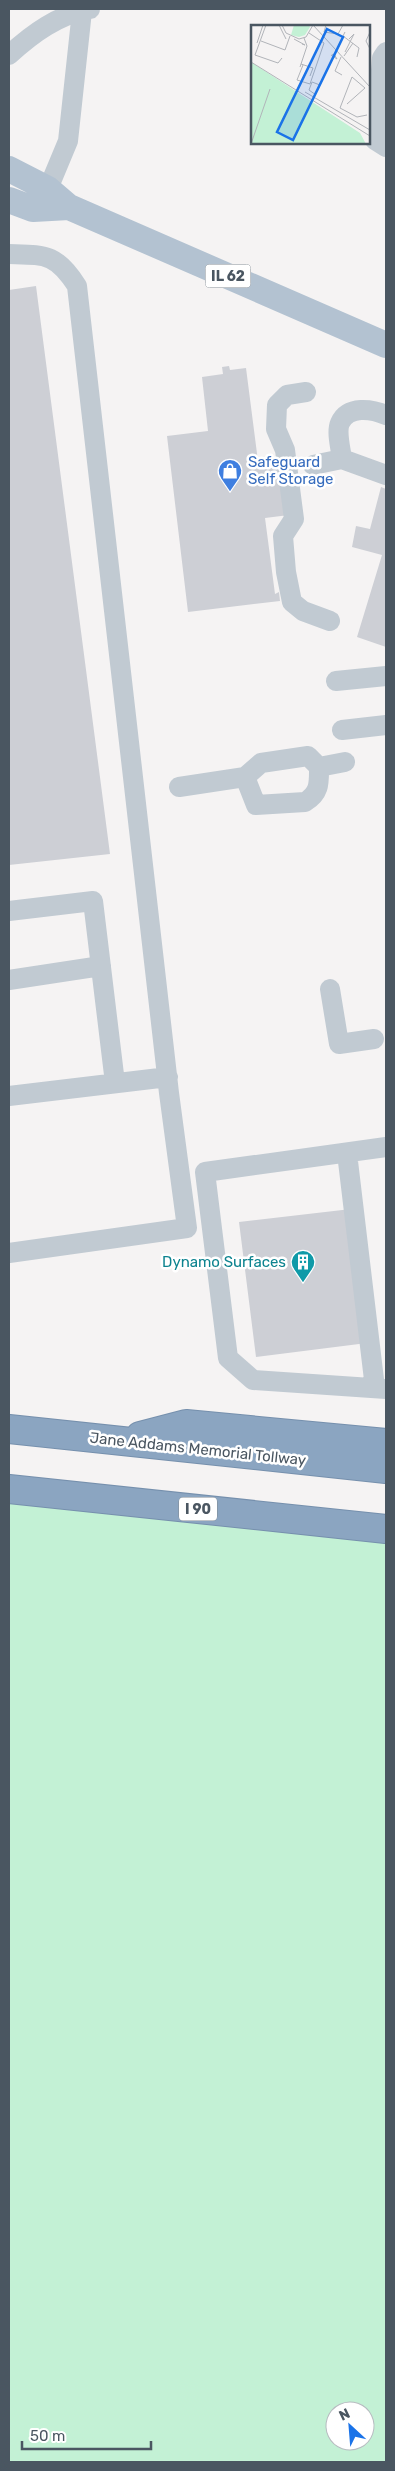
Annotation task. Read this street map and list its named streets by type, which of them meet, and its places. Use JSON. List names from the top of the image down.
{
  "streets": {
    "highway": ["Jane Addams Memorial Tollway", "I 90"],
    "main road": ["IL 62"]
  },
  "places": {
    "shop": ["Safeguard Self Storage"],
    "building": ["Dynamo Surfaces"]
  },
  "scale_bar": "50 m",
  "north": "top left"
}
